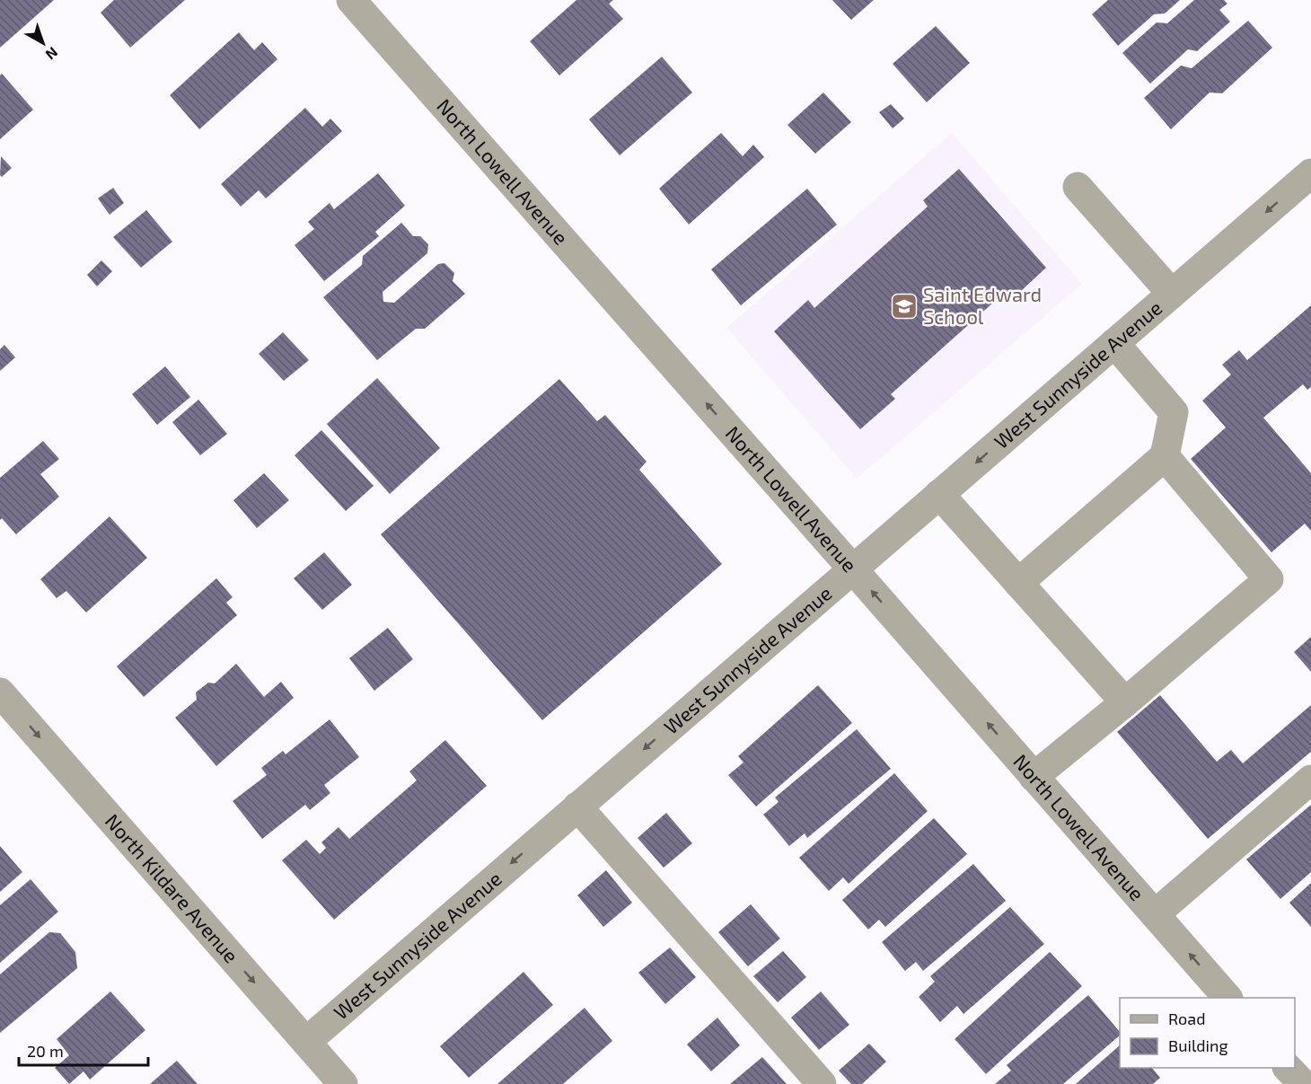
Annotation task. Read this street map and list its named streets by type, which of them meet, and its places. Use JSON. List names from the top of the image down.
{
  "streets": {
    "street": ["North Lowell Avenue", "West Sunnyside Avenue", "North Kildare Avenue"]
  },
  "crossings": [
    ["North Lowell Avenue", "West Sunnyside Avenue"],
    ["West Sunnyside Avenue", "North Kildare Avenue"]
  ],
  "one_way": ["North Lowell Avenue", "West Sunnyside Avenue", "North Kildare Avenue"],
  "places": {
    "school or university": ["Saint Edward School"]
  },
  "legend": ["Road", "Building"],
  "scale_bar": "20 m",
  "north": "bottom right"
}
